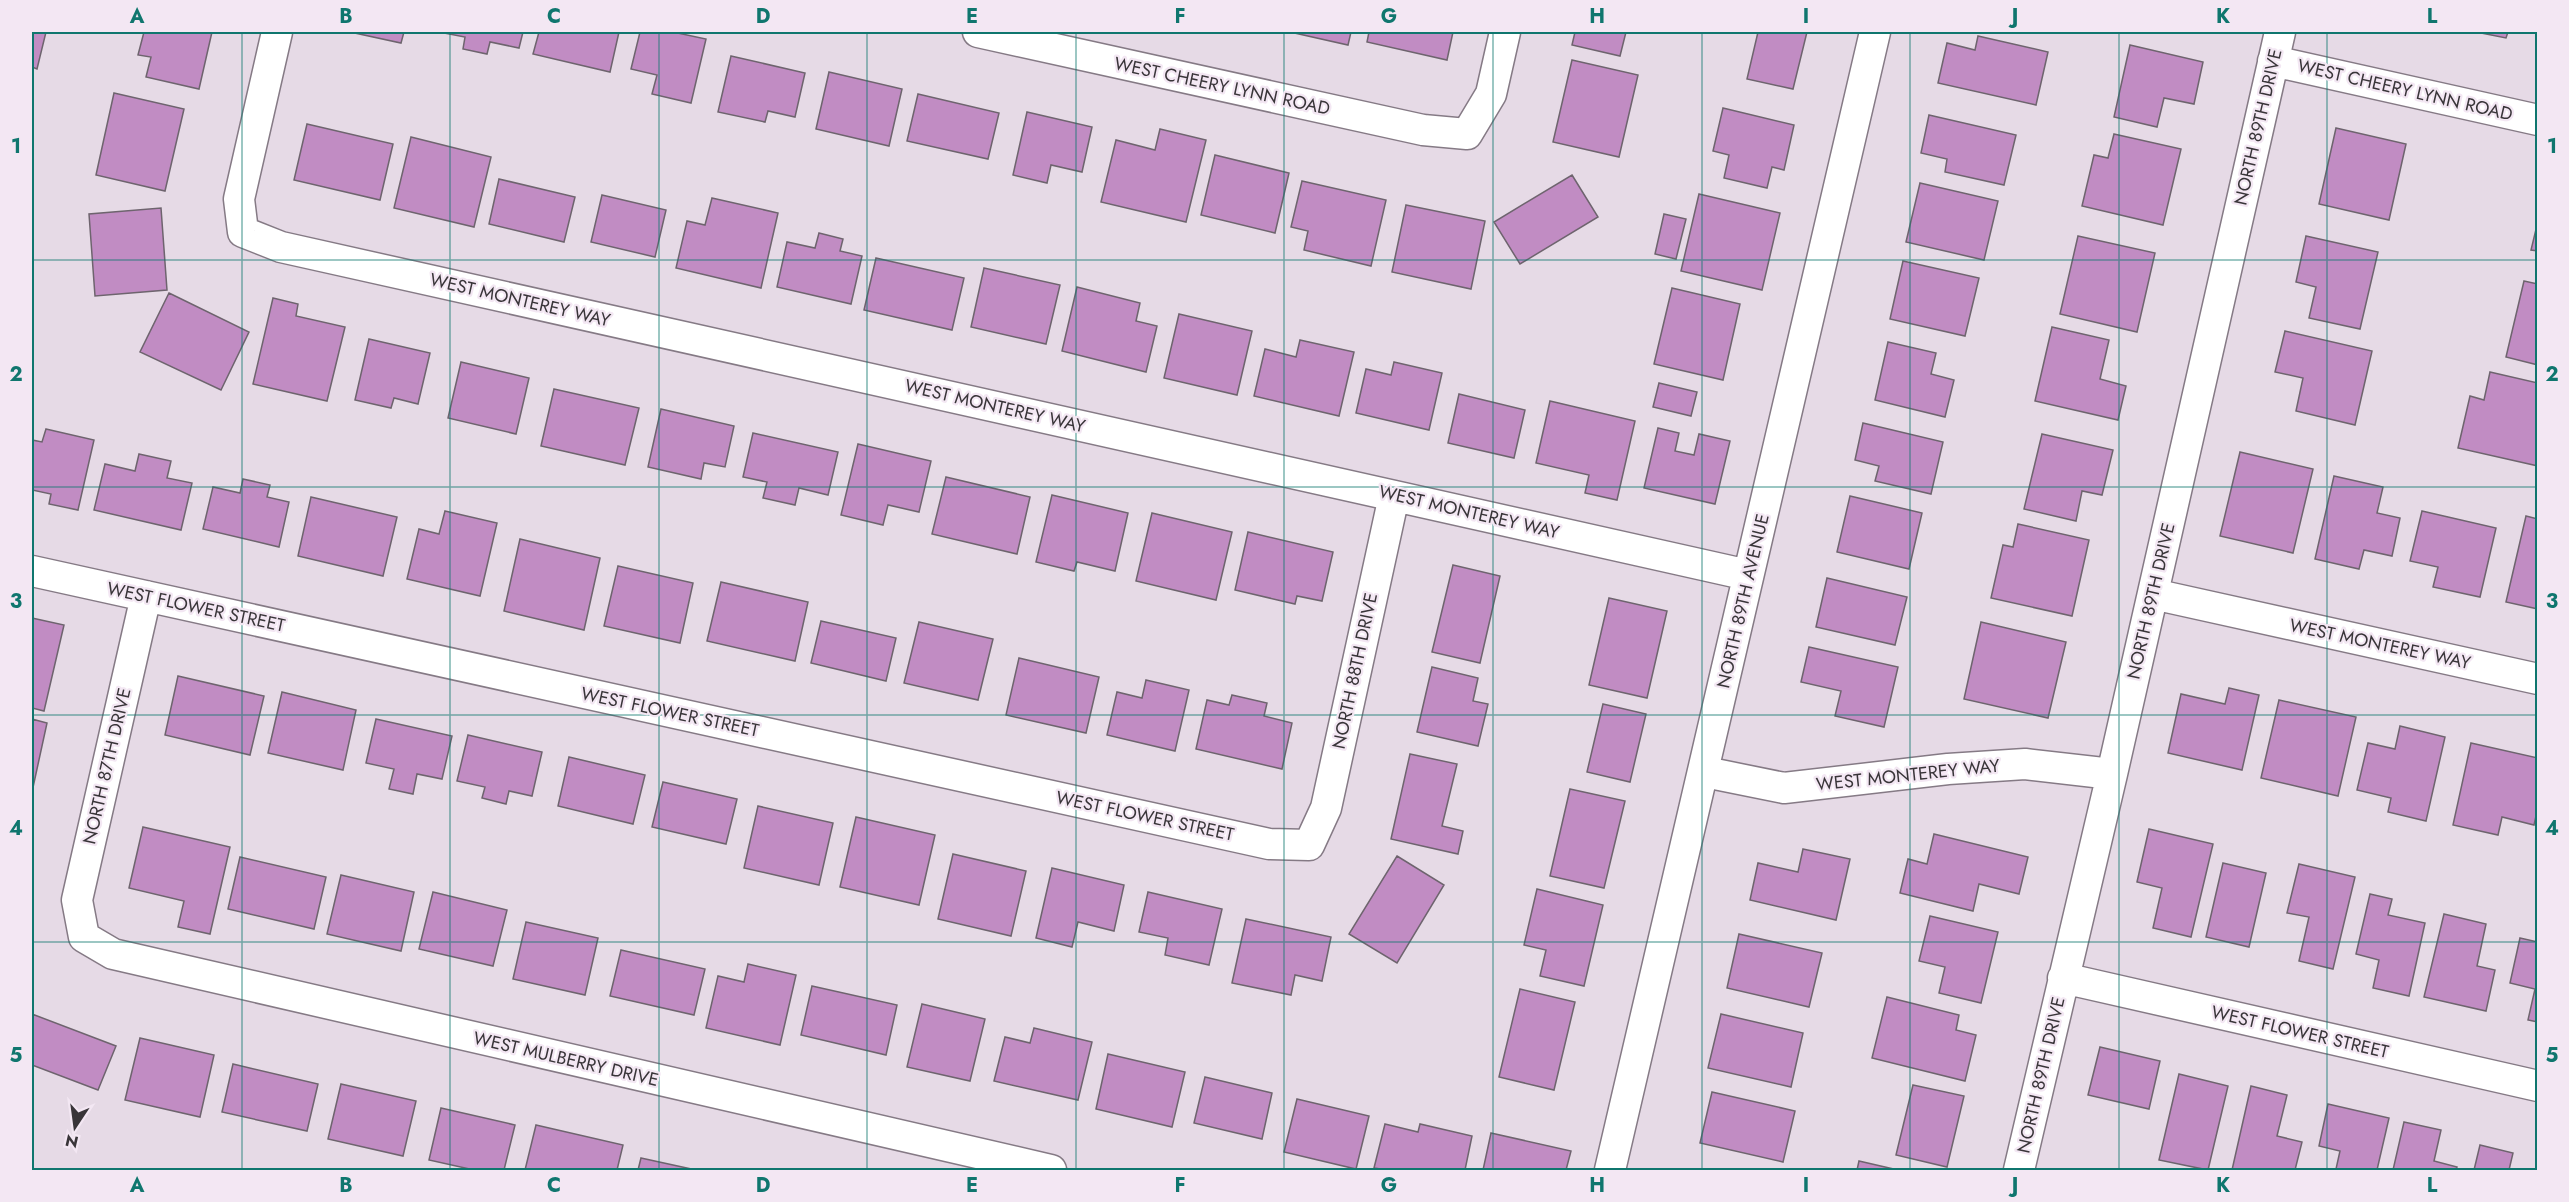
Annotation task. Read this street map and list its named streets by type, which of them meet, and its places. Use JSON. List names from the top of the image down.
{
  "streets": {
    "street": [
      "WEST CHEERY LYNN ROAD",
      "NORTH 89TH DRIVE",
      "WEST MONTEREY WAY",
      "NORTH 89TH AVENUE",
      "WEST FLOWER STREET",
      "NORTH 88TH DRIVE",
      "NORTH 87TH DRIVE",
      "WEST MULBERRY DRIVE"
    ]
  },
  "crossings": [
    ["WEST CHEERY LYNN ROAD", "NORTH 89TH DRIVE"],
    ["NORTH 89TH DRIVE", "WEST MONTEREY WAY"],
    ["NORTH 89TH DRIVE", "WEST FLOWER STREET"],
    ["WEST MONTEREY WAY", "NORTH 89TH AVENUE"],
    ["WEST MONTEREY WAY", "NORTH 88TH DRIVE"],
    ["WEST FLOWER STREET", "NORTH 88TH DRIVE"],
    ["WEST FLOWER STREET", "NORTH 87TH DRIVE"],
    ["NORTH 87TH DRIVE", "WEST MULBERRY DRIVE"]
  ],
  "north": "bottom",
  "grid": {
    "columns": [
      "A",
      "B",
      "C",
      "D",
      "E",
      "F",
      "G",
      "H",
      "I",
      "J",
      "K",
      "L"
    ],
    "rows": [
      "1",
      "2",
      "3",
      "4",
      "5"
    ]
  }
}
